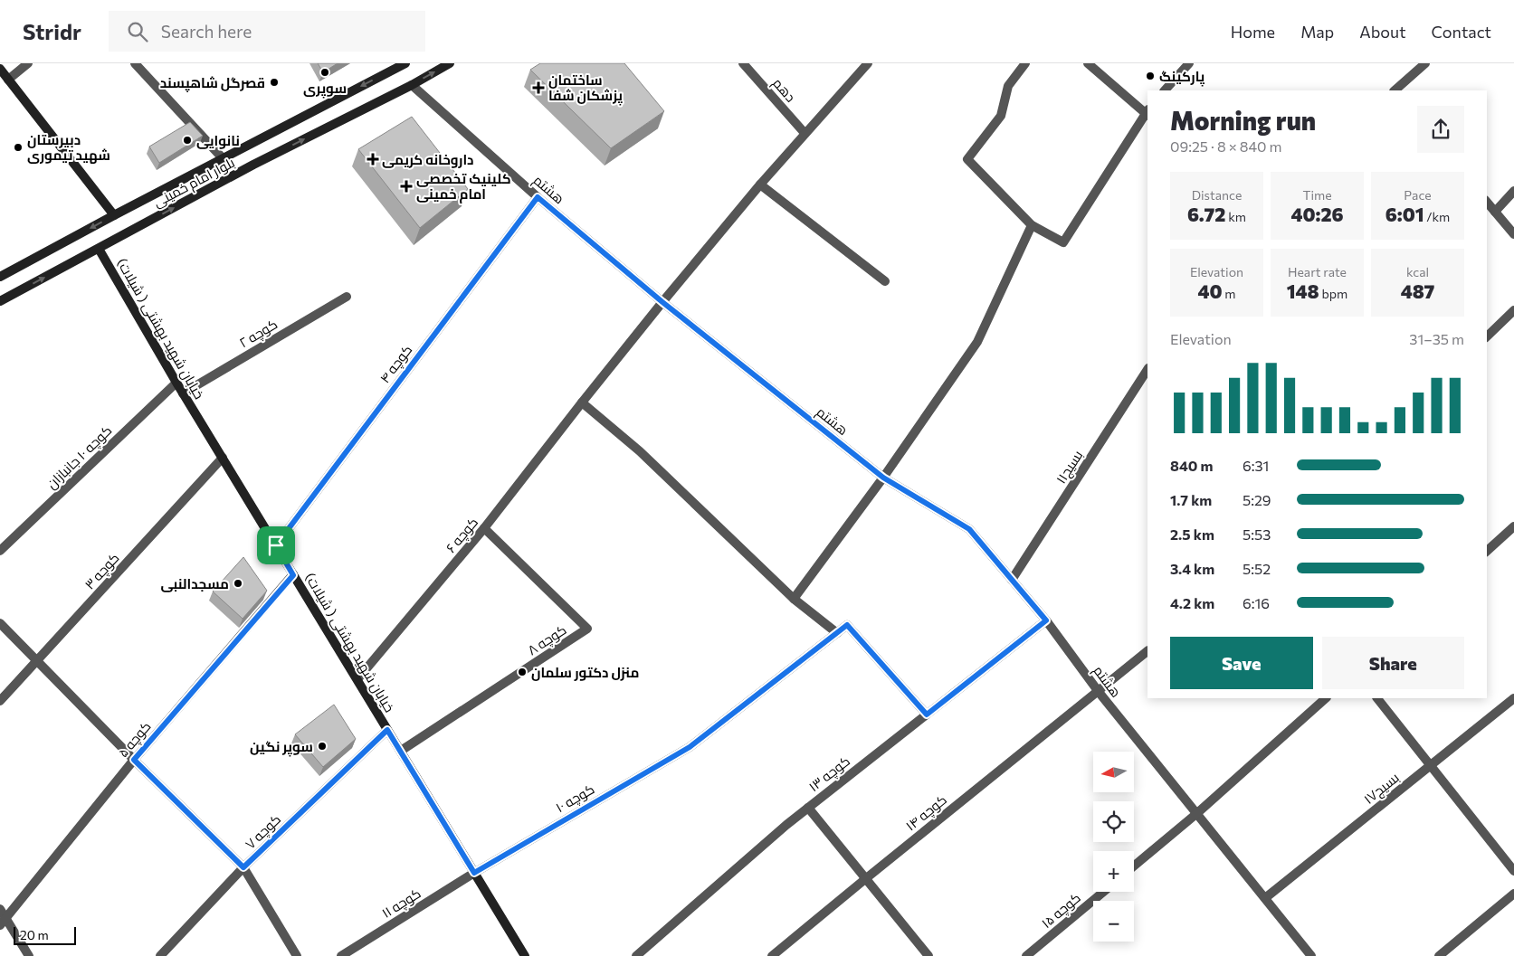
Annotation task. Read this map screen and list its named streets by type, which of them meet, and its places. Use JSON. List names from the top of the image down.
{
  "streets": {
    "street": [
      "دهم",
      "بلوار امام خمینی",
      "هشتم",
      "خیابان شهید بهشتی ( شیلات)",
      "کوچه ۲",
      "کوچه ۴",
      "کوچه ۱۰ جانبازان",
      "بسیج۱۱",
      "کوچه ۶",
      "کوچه ۳",
      "کوچه ۸",
      "کوچه ۵",
      "کوچه ۱۳",
      "بسیج۱۷",
      "کوچه ۱۰",
      "کوچه ۱۴",
      "کوچه ۷",
      "کوچه ۱۱",
      "کوچه ۱۵"
    ]
  },
  "crossings": [
    ["دهم", "کوچه ۶"],
    ["بلوار امام خمینی", "هشتم"],
    ["بلوار امام خمینی", "خیابان شهید بهشتی ( شیلات)"],
    ["هشتم", "کوچه ۴"],
    ["هشتم", "بسیج۱۱"],
    ["هشتم", "کوچه ۶"],
    ["هشتم", "کوچه ۱۳"],
    ["هشتم", "بسیج۱۷"],
    ["هشتم", "کوچه ۱۴"],
    ["خیابان شهید بهشتی ( شیلات)", "کوچه ۲"],
    ["خیابان شهید بهشتی ( شیلات)", "کوچه ۴"],
    ["خیابان شهید بهشتی ( شیلات)", "کوچه ۱۰ جانبازان"],
    ["خیابان شهید بهشتی ( شیلات)", "کوچه ۶"],
    ["خیابان شهید بهشتی ( شیلات)", "کوچه ۳"],
    ["خیابان شهید بهشتی ( شیلات)", "کوچه ۸"],
    ["خیابان شهید بهشتی ( شیلات)", "کوچه ۵"],
    ["خیابان شهید بهشتی ( شیلات)", "کوچه ۱۰"],
    ["خیابان شهید بهشتی ( شیلات)", "کوچه ۷"],
    ["خیابان شهید بهشتی ( شیلات)", "کوچه ۱۱"],
    ["کوچه ۶", "کوچه ۸"],
    ["کوچه ۱۰", "کوچه ۱۱"]
  ],
  "places": {
    "other": [
      "سوپری",
      "پارکینگ",
      "قصرگل شاهپسند",
      "نانوایی",
      "دبیرستان شهید تیموری",
      "مسجدالنبی",
      "منزل دکتور سلمان",
      "سوپر نگین"
    ],
    "health": ["ساختمان پزشکان شفا", "داروخانه کریمی", "کلینیک تخصصی امام خمینی"]
  },
  "scale_bar": "20 m",
  "north": "left",
  "page": {
    "header": "Stridr",
    "search": "Search here",
    "nav": [
      "Home",
      "Map",
      "About",
      "Contact"
    ],
    "heading": ["Morning run", "09:25 · 8 × 840 m"],
    "stats": [
      ["Distance", "6.72 km"],
      ["Time", "40:26"],
      ["Pace", "6:01 /km"],
      ["Elevation", "40 m"],
      ["Heart rate", "148 bpm"],
      ["kcal", "487"]
    ],
    "chart": ["Elevation", "31–35 m"],
    "list": [
      {
        "name": "840 m",
        "note": "6:31"
      },
      {
        "name": "1.7 km",
        "note": "5:29"
      },
      {
        "name": "2.5 km",
        "note": "5:53"
      },
      {
        "name": "3.4 km",
        "note": "5:52"
      },
      {
        "name": "4.2 km",
        "note": "6:16"
      }
    ],
    "buttons": ["Save", "Share"],
    "map_buttons": ["+", "−"],
    "scale": "20 m"
  }
}
